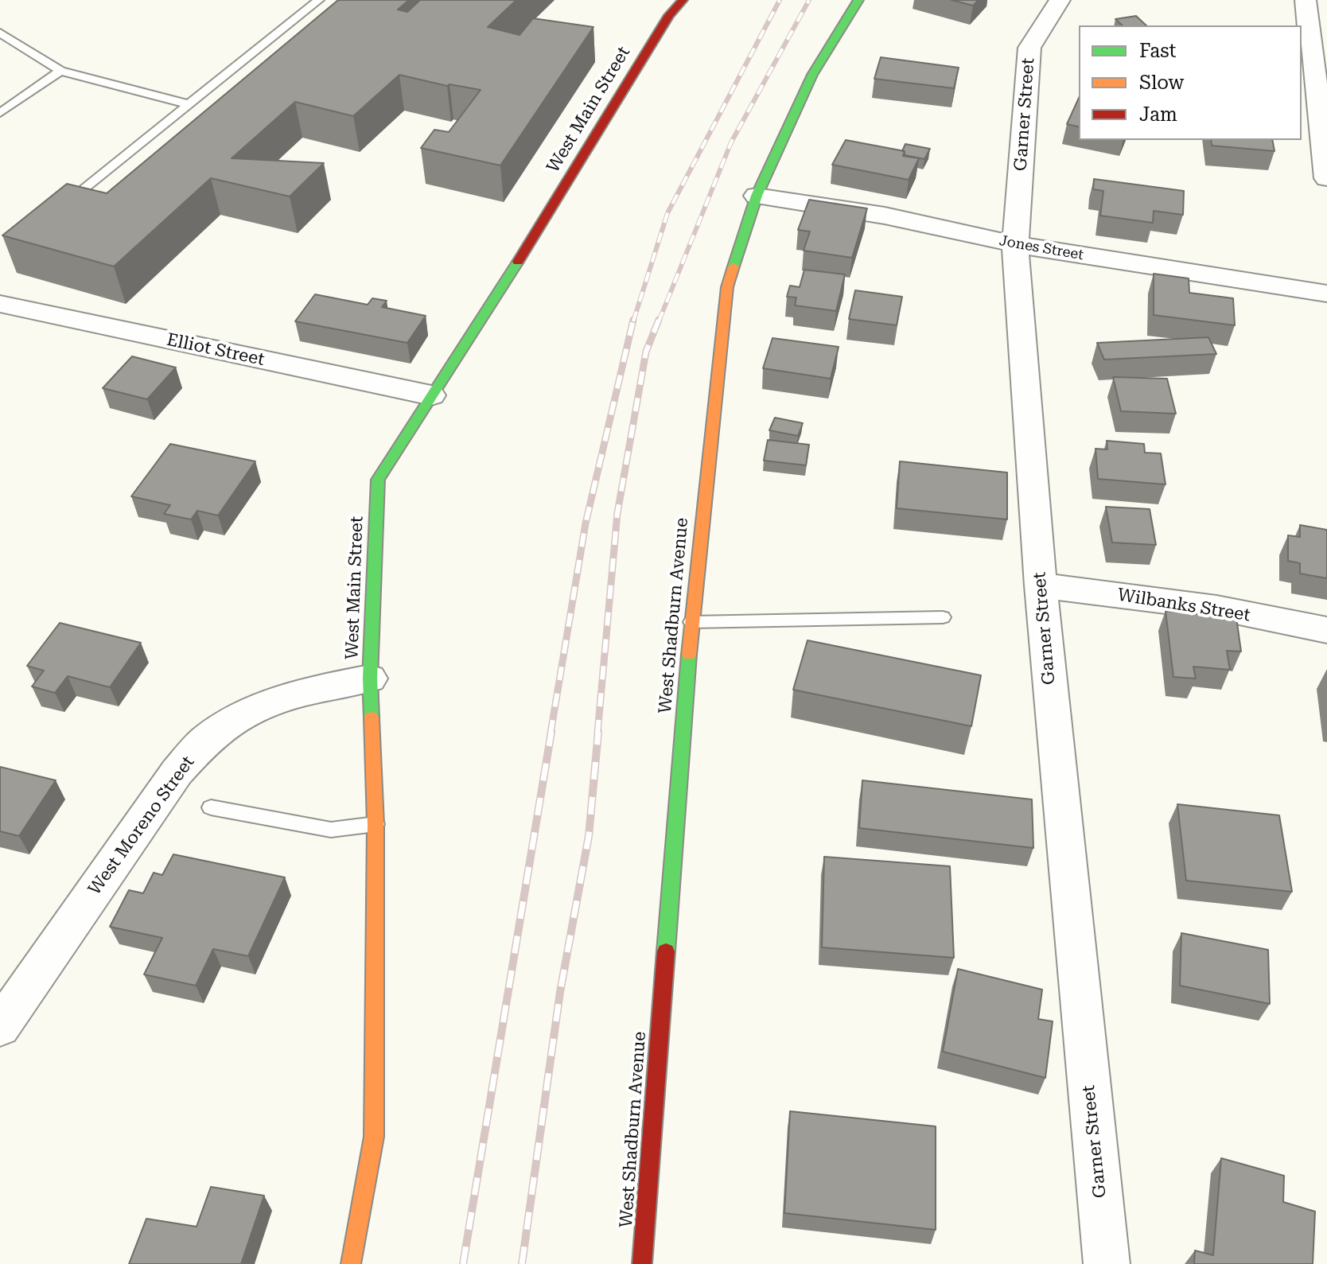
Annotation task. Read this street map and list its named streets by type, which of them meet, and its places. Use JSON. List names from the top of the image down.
{
  "streets": {
    "street": [
      "West Main Street",
      "Garner Street",
      "Jones Street",
      "Elliot Street",
      "Wilbanks Street",
      "West Shadburn Avenue",
      "West Moreno Street"
    ]
  },
  "crossings": [
    ["West Main Street", "Elliot Street"],
    ["West Main Street", "West Moreno Street"],
    ["Garner Street", "Jones Street"],
    ["Garner Street", "Wilbanks Street"],
    ["Jones Street", "West Shadburn Avenue"]
  ],
  "legend": ["Fast", "Slow", "Jam"]
}
